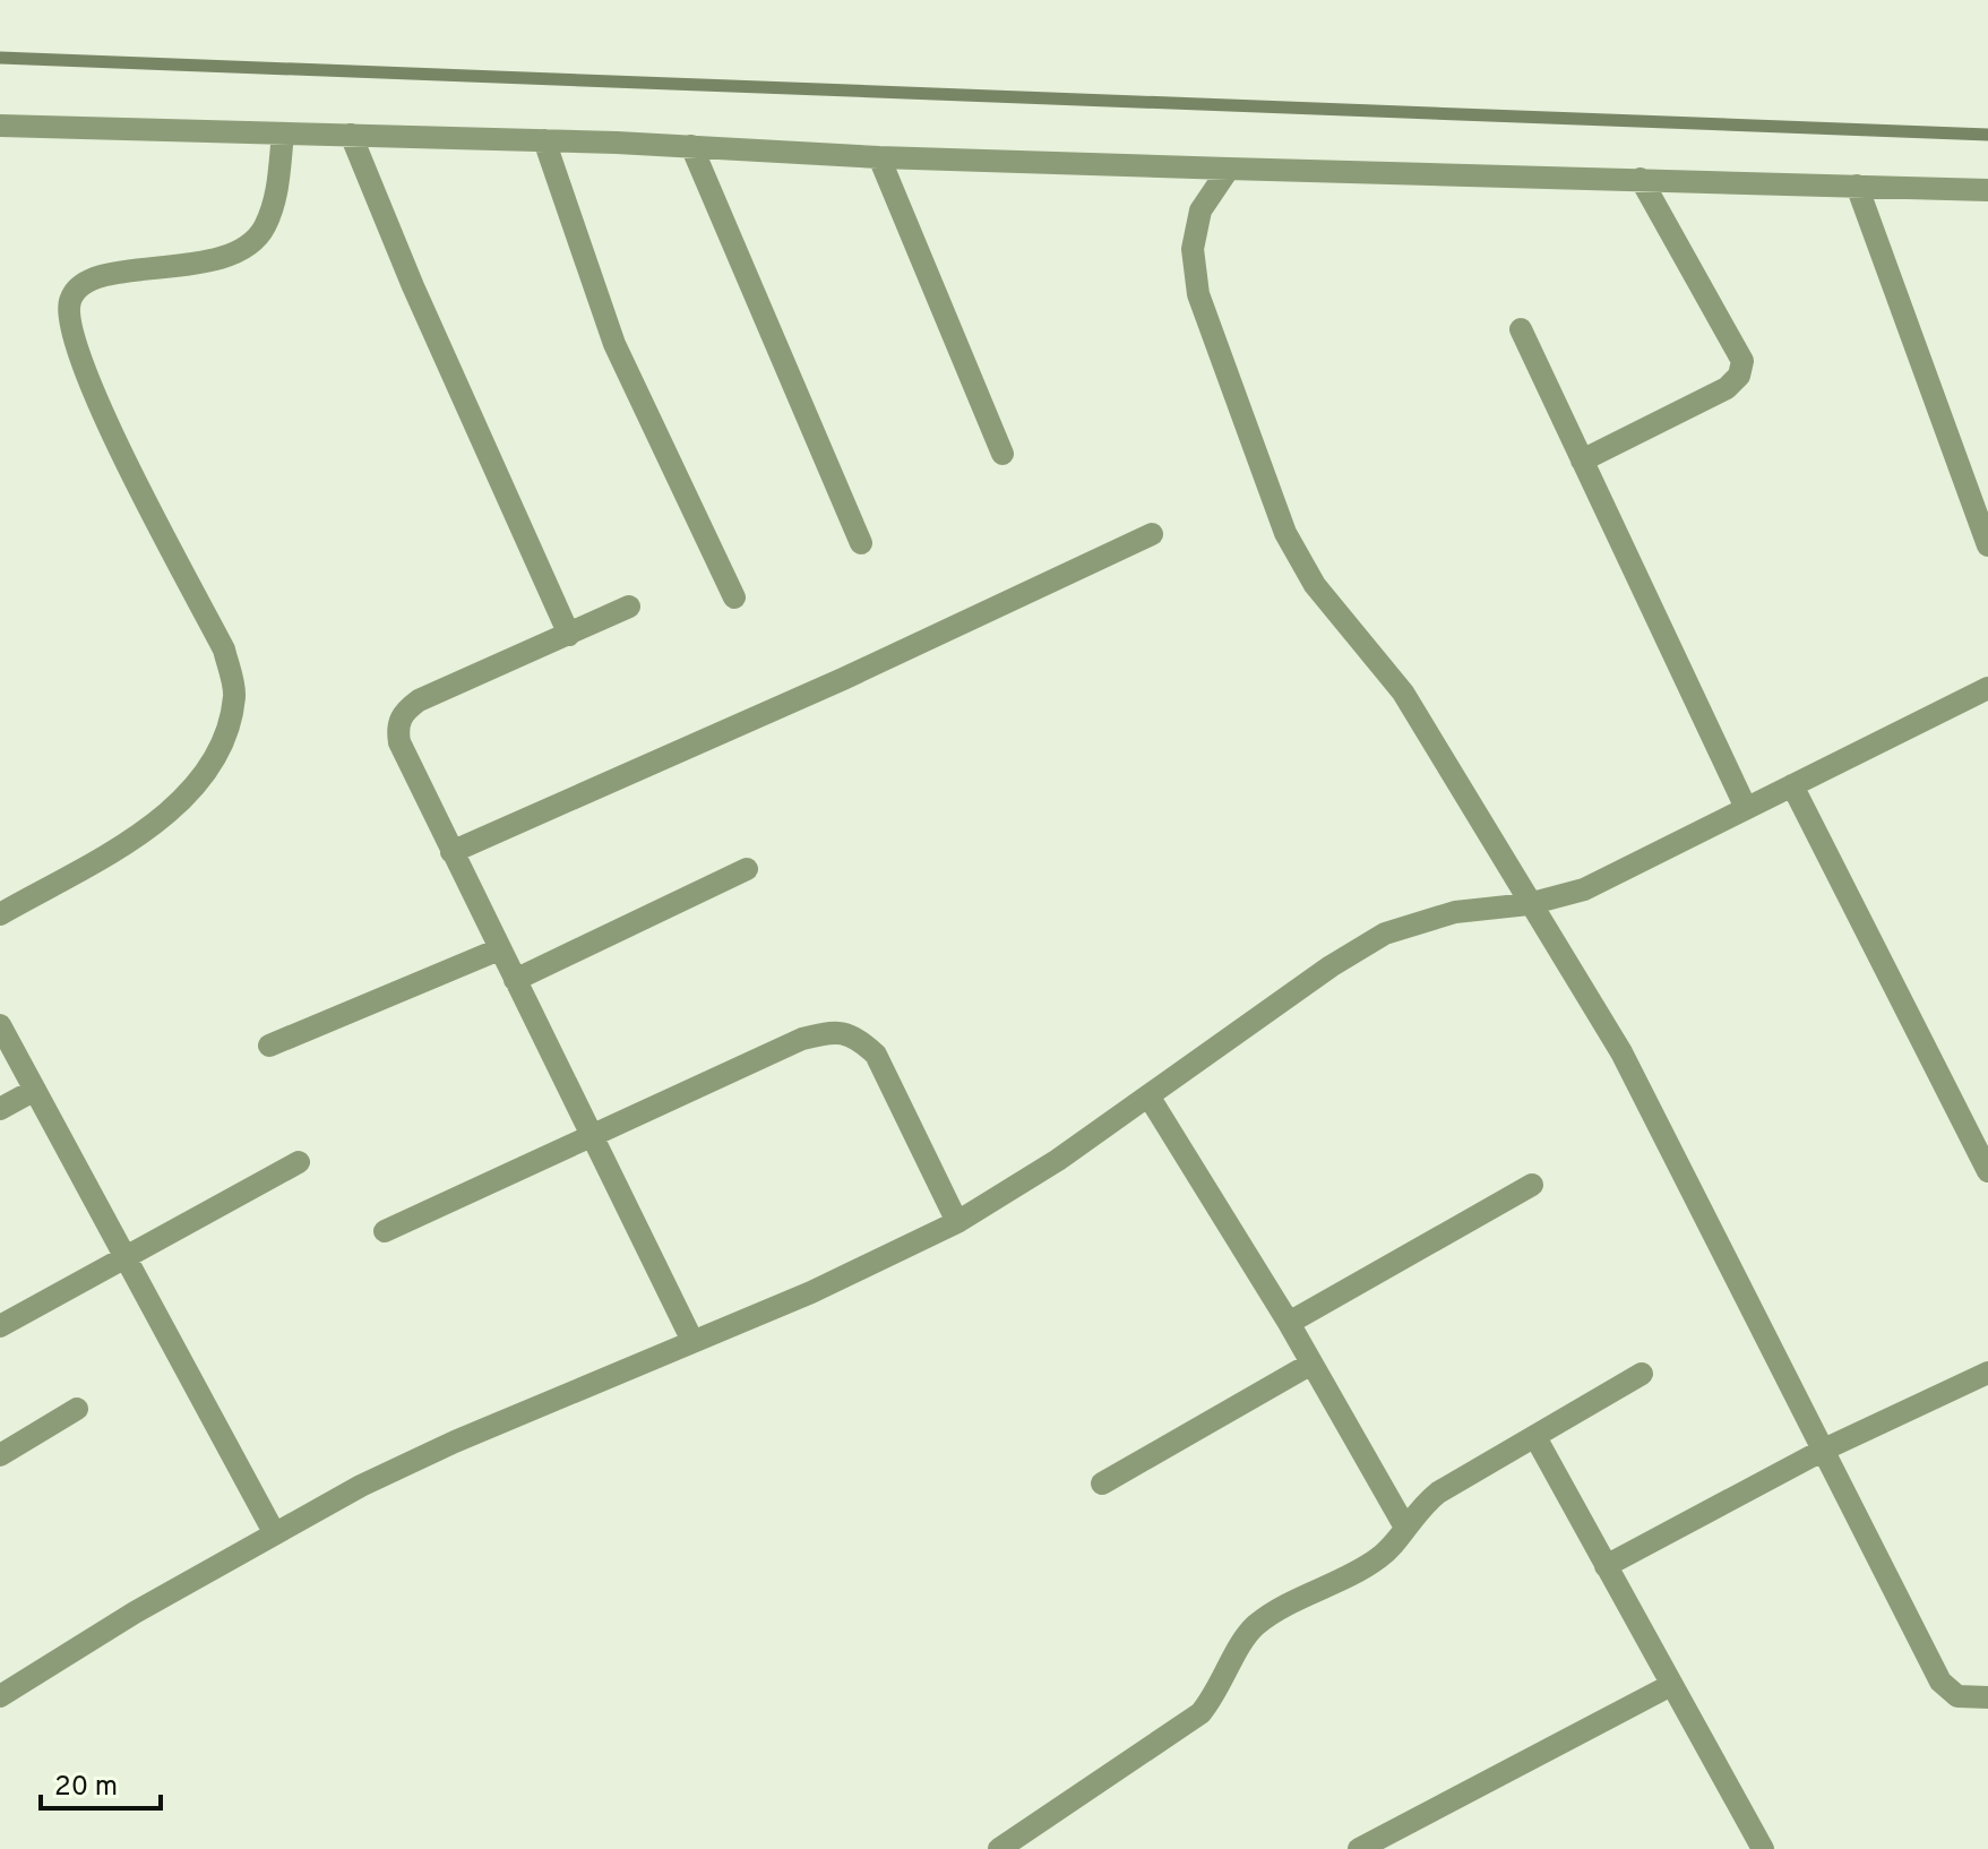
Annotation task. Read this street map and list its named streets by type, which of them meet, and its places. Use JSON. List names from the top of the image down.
{
  "scale_bar": "20 m"
}
